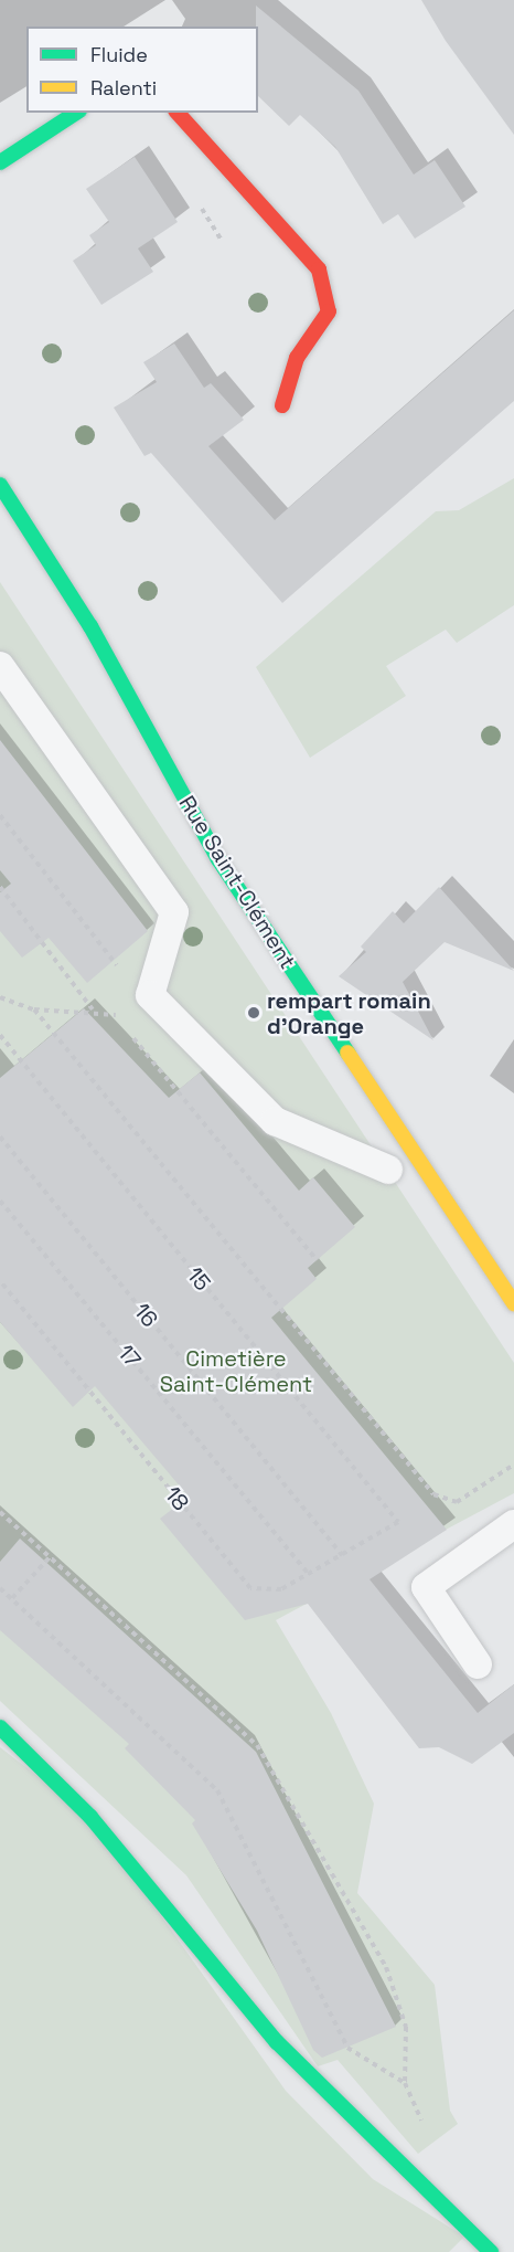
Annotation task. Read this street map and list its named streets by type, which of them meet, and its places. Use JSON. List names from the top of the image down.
{
  "streets": {
    "street": ["Rue Saint-Clément"],
    "path": [
      "15",
      "16",
      "17",
      "18"
    ]
  },
  "crossings": [
    ["15", "18"],
    ["16", "18"],
    ["17", "18"]
  ],
  "parks": ["Cimetière Saint-Clément"],
  "places": ["rempart romain d'Orange"],
  "legend": ["Fluide", "Ralenti"]
}
